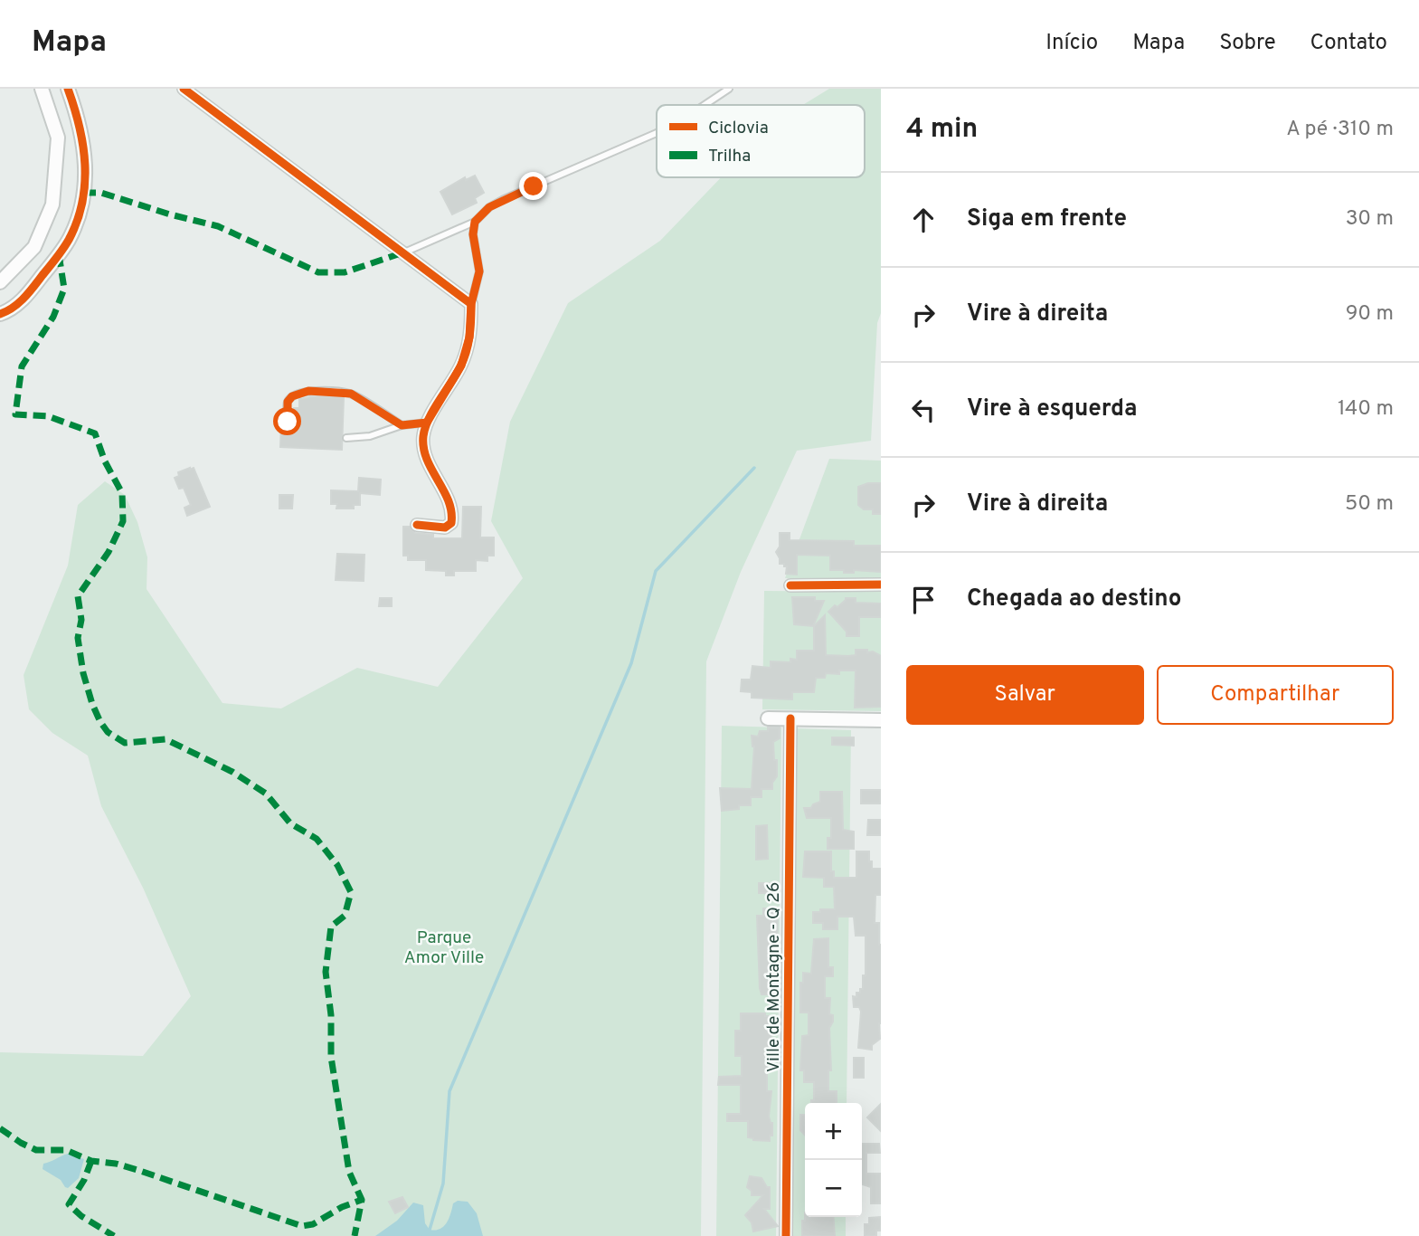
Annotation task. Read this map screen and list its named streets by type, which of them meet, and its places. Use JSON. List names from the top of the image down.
{
  "streets": {
    "street": ["Ville de Montagne - Q 26"]
  },
  "parks": ["Parque Amor Ville"],
  "legend": ["Ciclovia", "Trilha"],
  "page": {
    "header": "Mapa",
    "nav": [
      "Início",
      "Mapa",
      "Sobre",
      "Contato"
    ],
    "heading": ["4 min", "A pé · 310 m"],
    "list": [
      ["Siga em frente", "30 m"],
      ["Vire à direita", "90 m"],
      ["Vire à esquerda", "140 m"],
      ["Vire à direita", "50 m"],
      "Chegada ao destino"
    ],
    "buttons": ["Salvar", "Compartilhar"],
    "map_buttons": ["+", "−"]
  }
}
